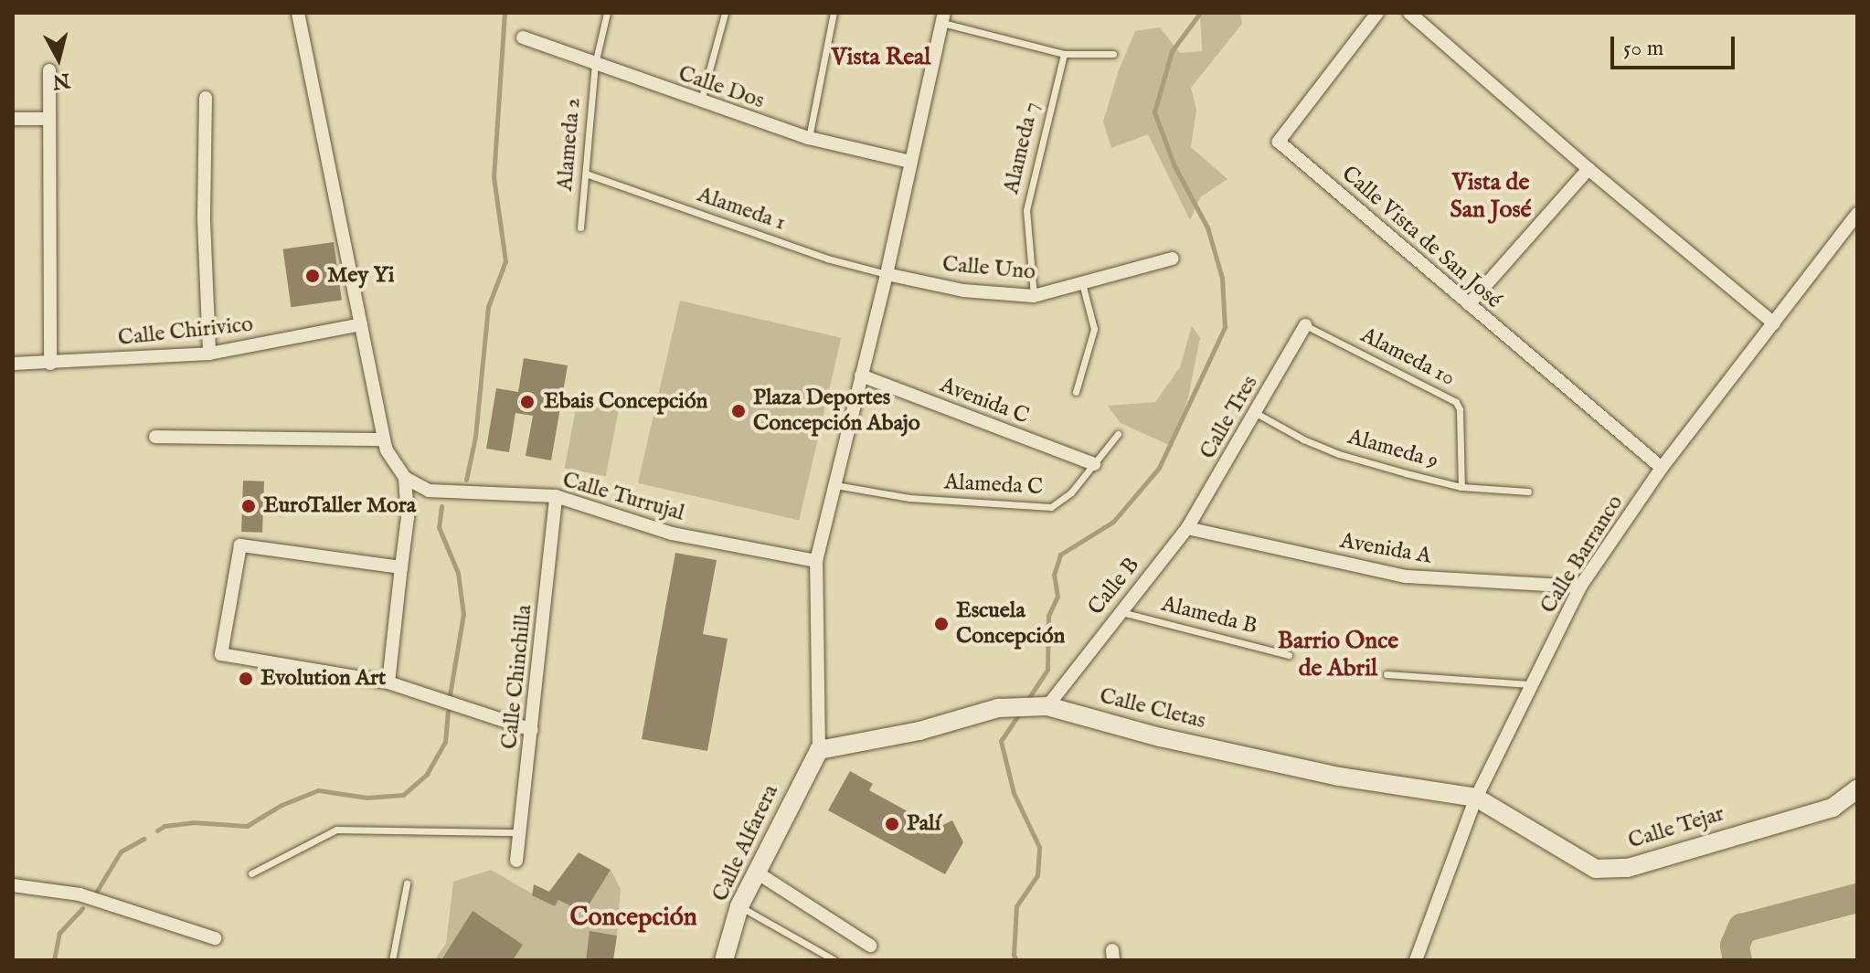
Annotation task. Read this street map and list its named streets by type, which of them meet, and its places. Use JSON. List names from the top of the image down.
{
  "streets": {
    "street": [
      "Calle Dos",
      "Calle Vista de San José",
      "Calle Uno",
      "Calle Chirivico",
      "Avenida C",
      "Calle Tres",
      "Calle Turrujal",
      "Avenida A",
      "Calle Barranco",
      "Calle B",
      "Calle Chinchilla",
      "Calle Cletas",
      "Calle Tejar",
      "Calle Alfarera"
    ],
    "lane": [
      "Alameda 2",
      "Alameda 7",
      "Alameda 1",
      "Alameda 10",
      "Alameda 9",
      "Alameda C",
      "Alameda B"
    ]
  },
  "crossings": [
    ["Calle Dos", "Alameda 2"],
    ["Alameda 2", "Alameda 1"],
    ["Alameda 7", "Calle Uno"],
    ["Alameda 1", "Calle Uno"],
    ["Calle Vista de San José", "Calle Barranco"],
    ["Alameda 10", "Calle Tres"],
    ["Alameda 10", "Alameda 9"],
    ["Avenida C", "Alameda C"],
    ["Calle Tres", "Alameda 9"],
    ["Calle Tres", "Avenida A"],
    ["Calle Tres", "Calle B"],
    ["Calle Turrujal", "Calle Chinchilla"],
    ["Avenida A", "Calle Barranco"],
    ["Avenida A", "Calle B"],
    ["Calle Barranco", "Calle Cletas"],
    ["Calle Barranco", "Calle Tejar"],
    ["Calle B", "Alameda B"],
    ["Calle B", "Calle Cletas"],
    ["Calle Cletas", "Calle Tejar"],
    ["Calle Cletas", "Calle Alfarera"]
  ],
  "districts": [
    "Vista Real",
    "Vista de San José",
    "Barrio Once de Abril",
    "Concepción"
  ],
  "places": [
    "Mey Yi",
    "Ebais Concepción",
    "Plaza Deportes Concepción Abajo",
    "EuroTaller Mora",
    "Escuela Concepción",
    "Evolution Art",
    "Palí"
  ],
  "scale_bar": "50 m",
  "north": "bottom"
}
